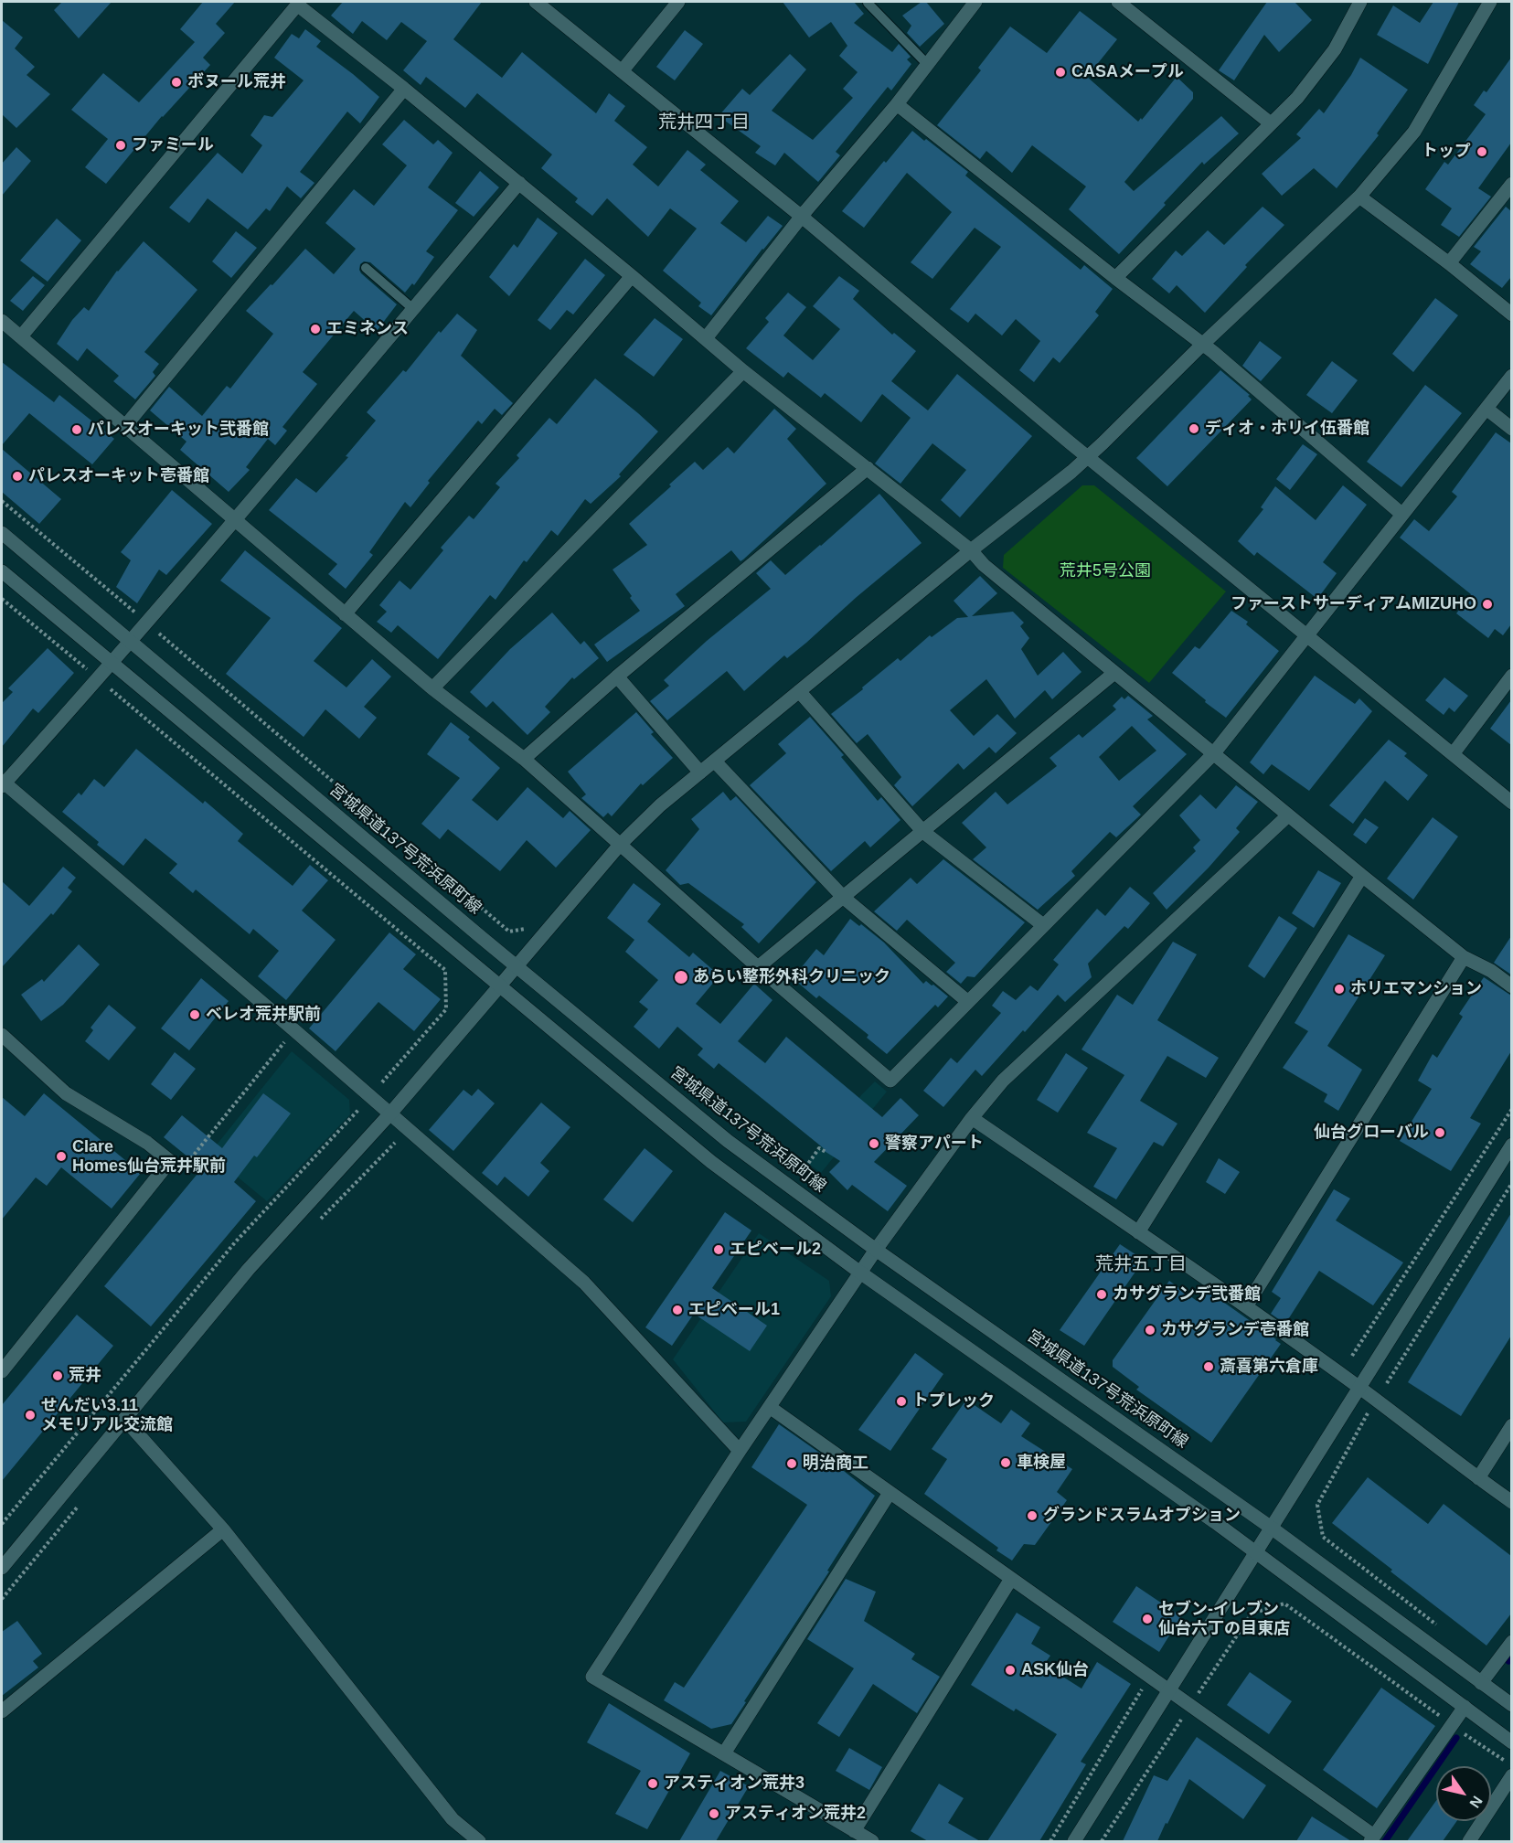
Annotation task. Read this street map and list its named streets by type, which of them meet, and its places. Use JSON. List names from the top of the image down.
{
  "streets": {
    "street": ["宮城県道137号荒浜原町線"]
  },
  "districts": ["荒井四丁目", "荒井五丁目"],
  "parks": ["荒井5号公園"],
  "places": [
    "CASAメープル",
    "ボヌール荒井",
    "ファミール",
    "トップ",
    "エミネンス",
    "ディオ・ホリイ伍番館",
    "パレスオーキット弐番館",
    "パレスオーキット壱番館",
    "ファーストサーディアムMIZUHO",
    "あらい整形外科クリニック",
    "ホリエマンション",
    "ベレオ荒井駅前",
    "仙台グローバル",
    "警察アパート",
    "Clare Homes仙台荒井駅前",
    "エピベール2",
    "カサグランデ弐番館",
    "エピベール1",
    "カサグランデ壱番館",
    "斎喜第六倉庫",
    "荒井",
    "トプレック",
    "せんだい3.11 メモリアル交流館",
    "車検屋",
    "明治商工",
    "グランドスラムオプション",
    "セブン-イレブン 仙台六丁の目東店",
    "ASK仙台",
    "アスティオン荒井3",
    "アスティオン荒井2"
  ],
  "north": "bottom right"
}
